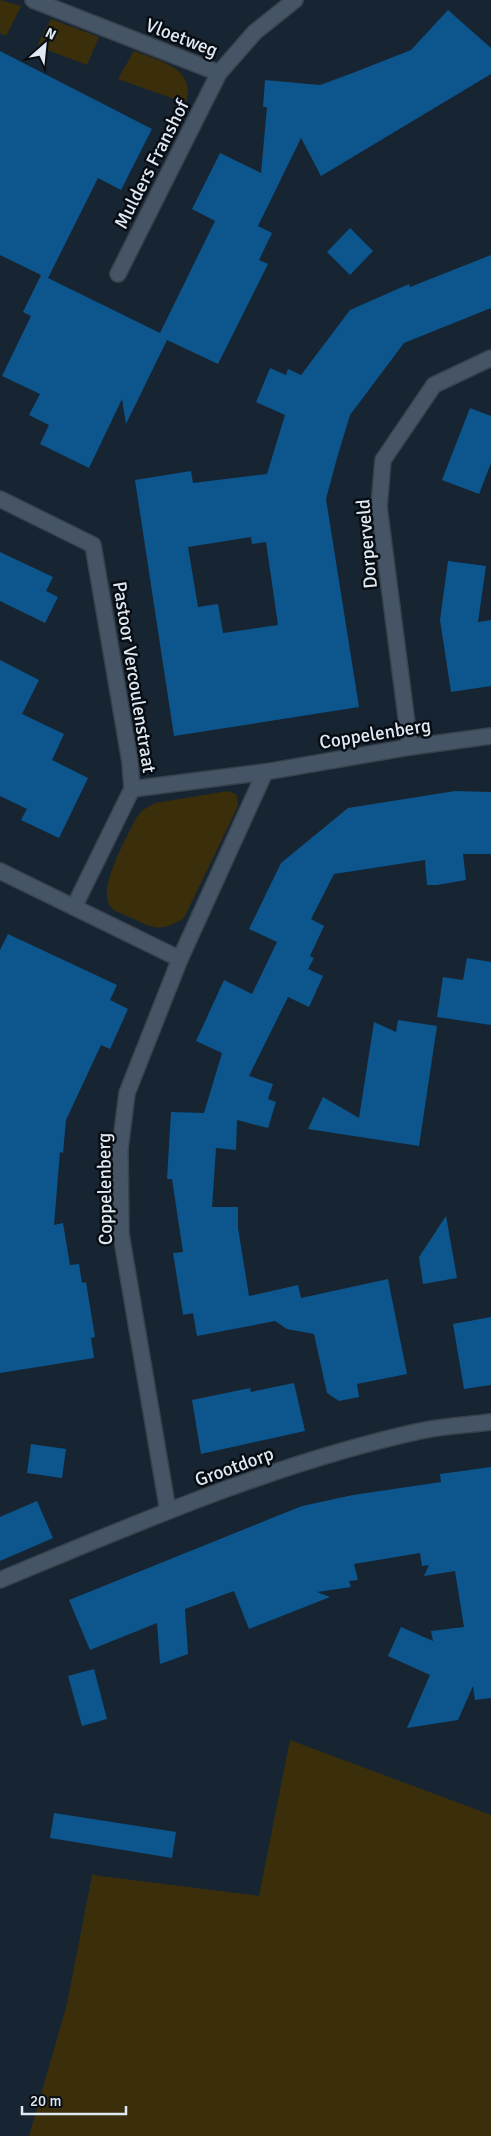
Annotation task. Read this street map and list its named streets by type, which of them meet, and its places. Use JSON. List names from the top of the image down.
{
  "streets": {
    "street": [
      "Vloetweg",
      "Mulders Franshof",
      "Dorperveld",
      "Pastoor Vercoulenstraat",
      "Coppelenberg",
      "Grootdorp"
    ]
  },
  "crossings": [
    ["Vloetweg", "Mulders Franshof"],
    ["Dorperveld", "Coppelenberg"],
    ["Pastoor Vercoulenstraat", "Coppelenberg"],
    ["Coppelenberg", "Grootdorp"]
  ],
  "scale_bar": "20 m",
  "north": "top right"
}
